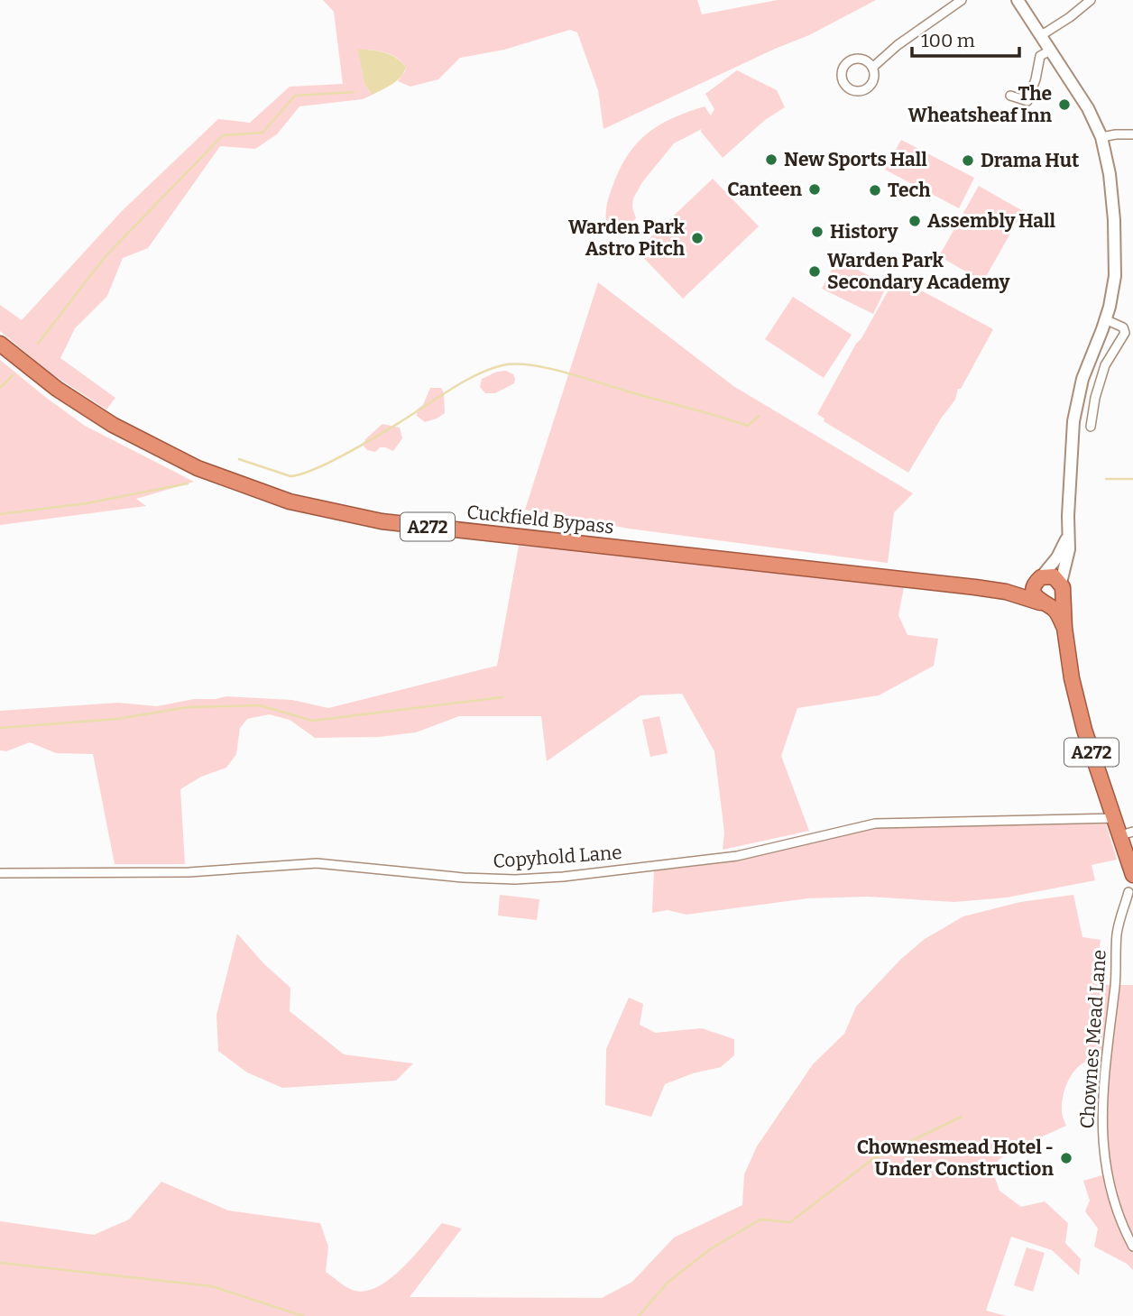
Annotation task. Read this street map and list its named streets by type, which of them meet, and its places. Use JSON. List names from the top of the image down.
{
  "streets": {
    "highway": ["Cuckfield Bypass", "A272"],
    "street": ["Copyhold Lane", "Chownes Mead Lane"]
  },
  "crossings": [
    ["Cuckfield Bypass", "A272"],
    ["A272", "Copyhold Lane"]
  ],
  "places": [
    "The Wheatsheaf Inn",
    "New Sports Hall",
    "Drama Hut",
    "Canteen",
    "Tech",
    "Assembly Hall",
    "History",
    "Warden Park Astro Pitch",
    "Warden Park Secondary Academy",
    "Chownesmead Hotel - Under Construction"
  ],
  "scale_bar": "100 m"
}
